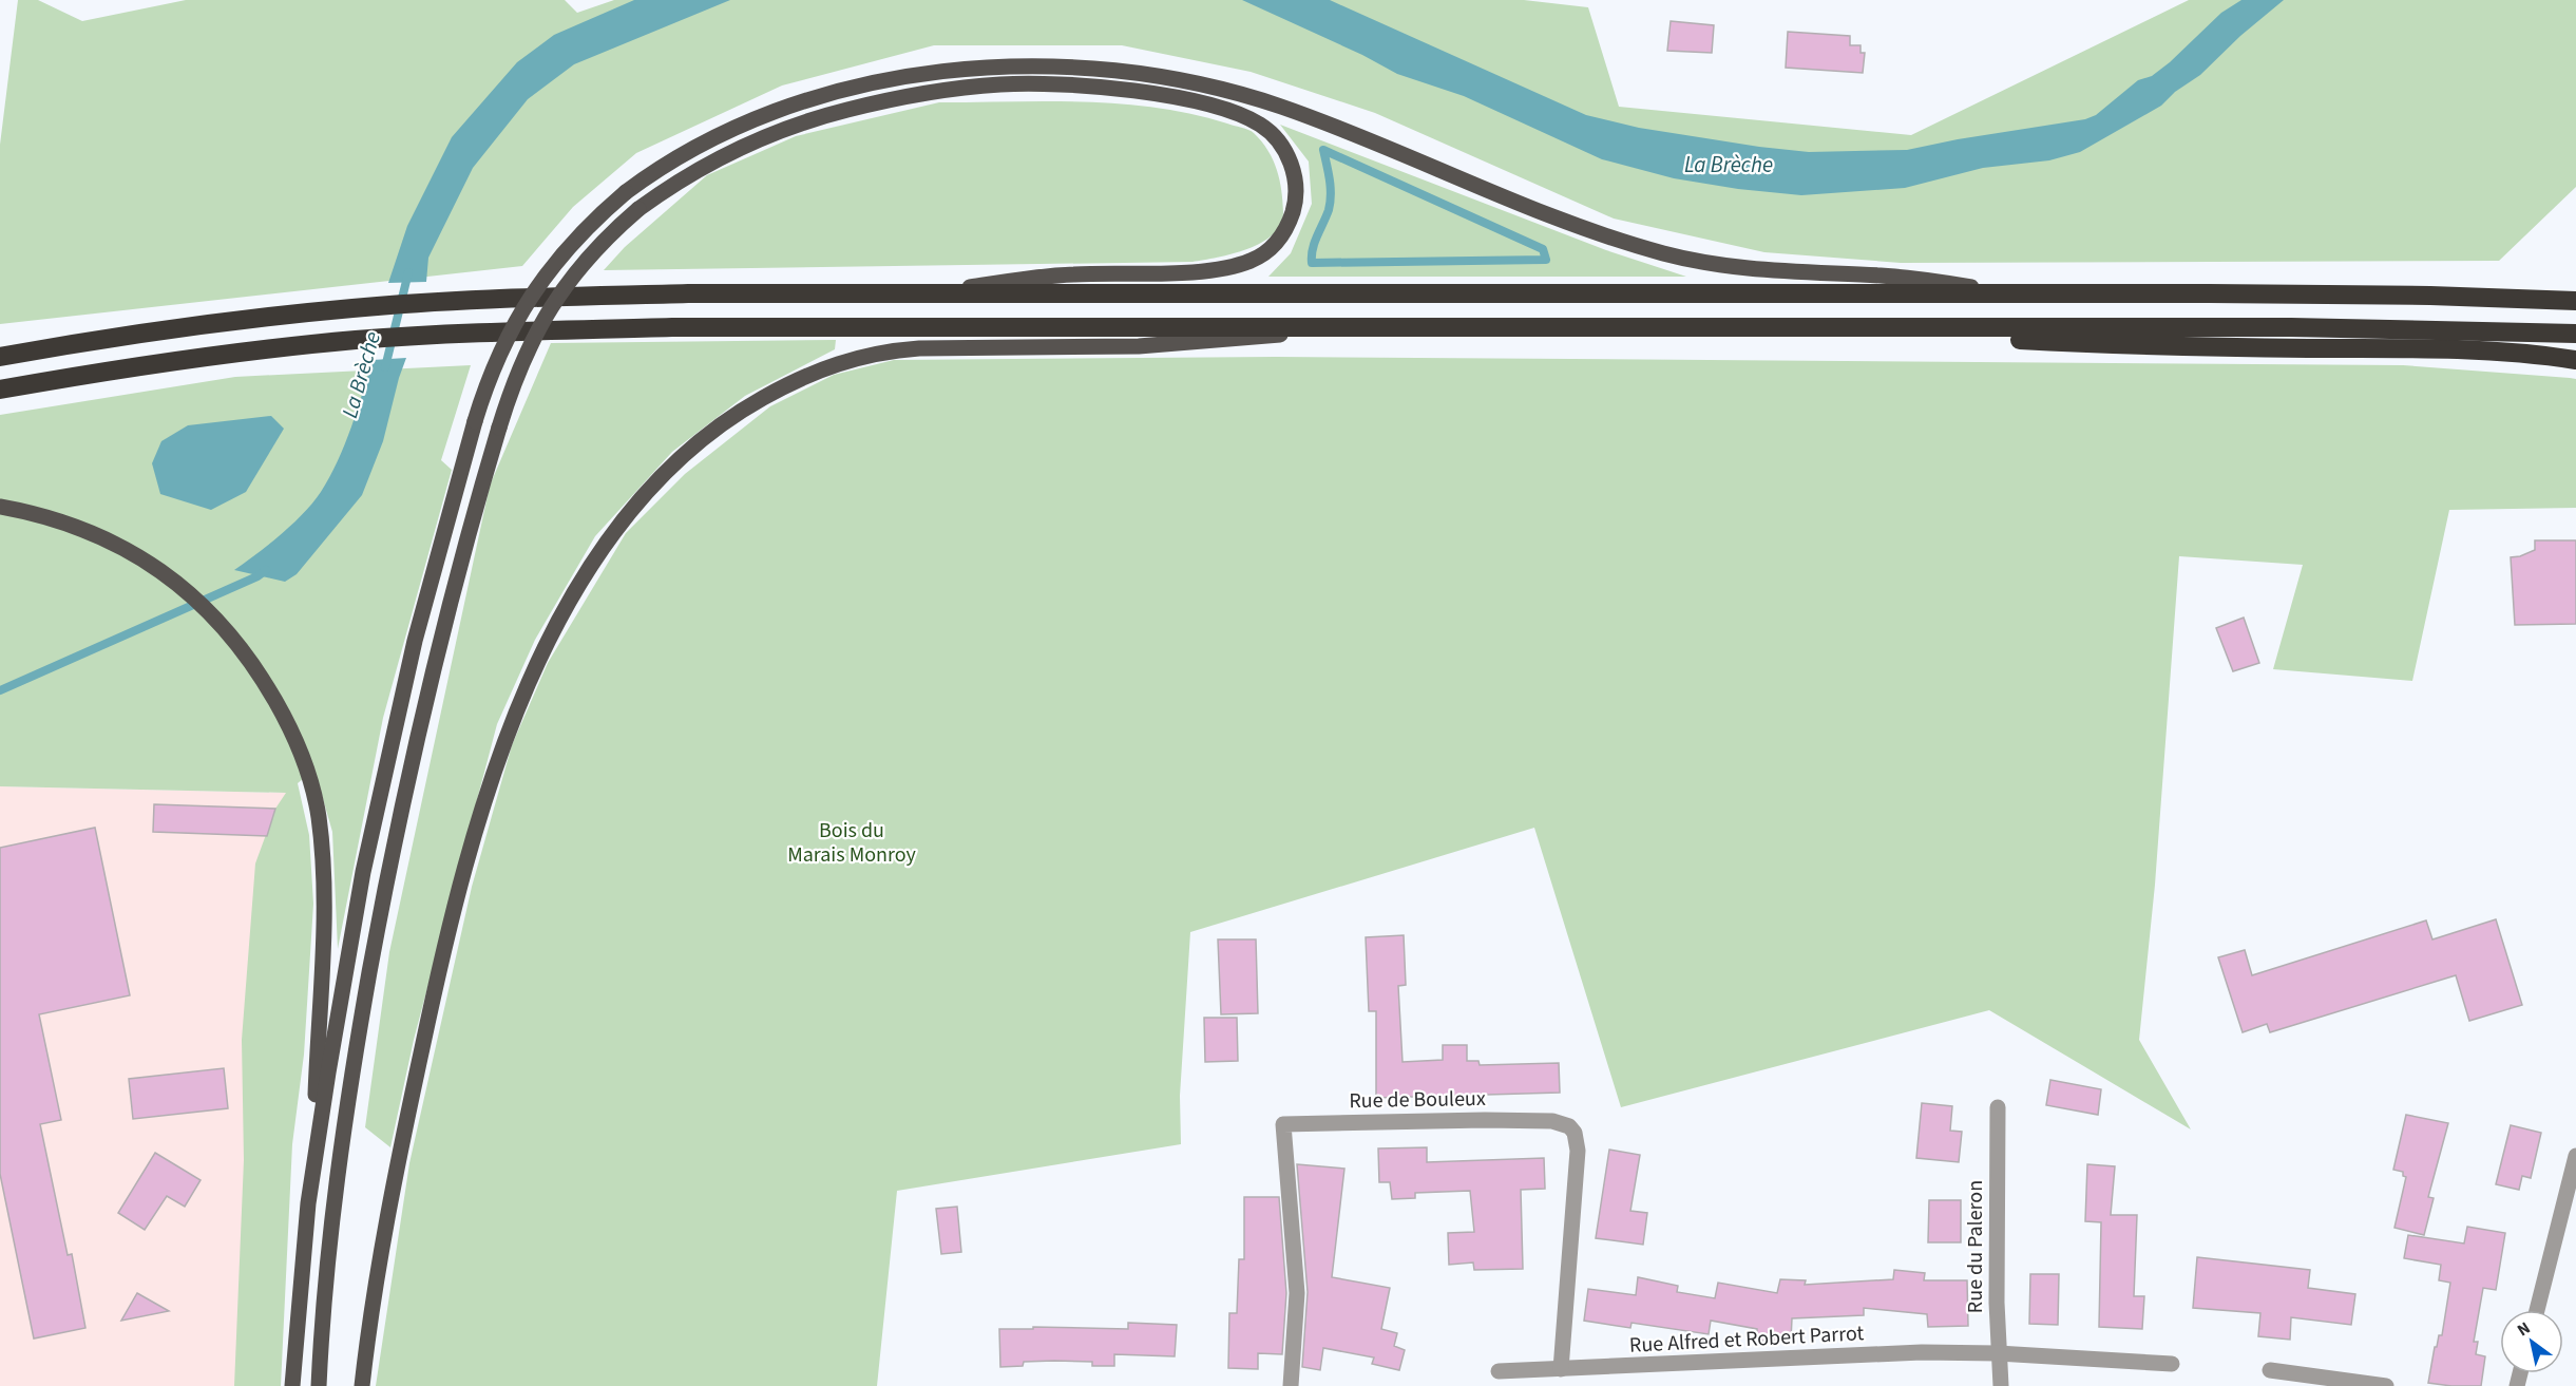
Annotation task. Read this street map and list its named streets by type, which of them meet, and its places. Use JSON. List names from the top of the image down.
{
  "streets": {
    "street": ["Rue de Bouleux", "Rue du Paleron", "Rue Alfred et Robert Parrot"]
  },
  "crossings": [
    ["Rue de Bouleux", "Rue Alfred et Robert Parrot"],
    ["Rue du Paleron", "Rue Alfred et Robert Parrot"]
  ],
  "water": ["La Brèche"],
  "parks": ["Bois du Marais Monroy"],
  "north": "top left"
}
